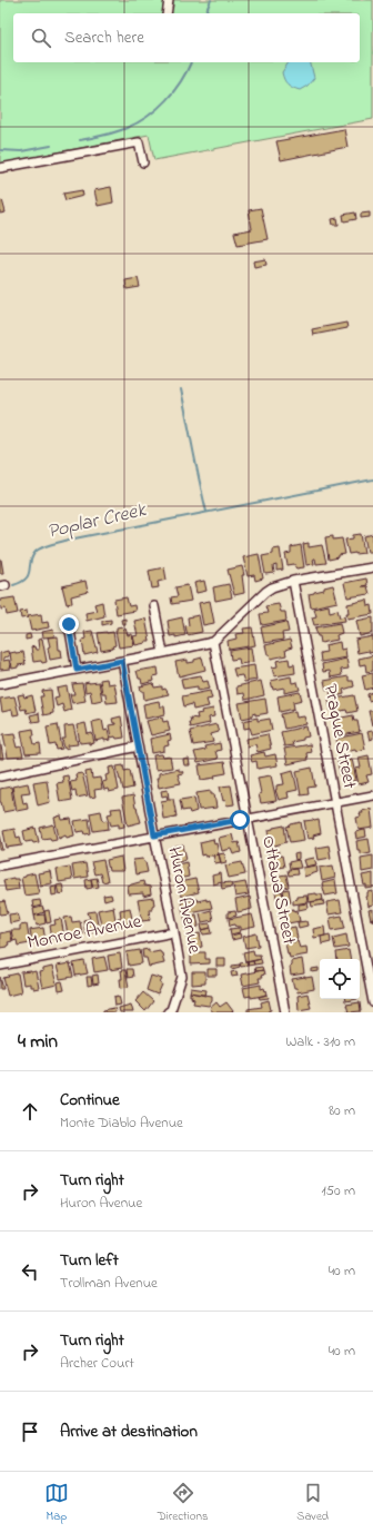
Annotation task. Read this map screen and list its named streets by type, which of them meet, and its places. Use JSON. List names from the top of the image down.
{
  "streets": {
    "street": [
      "Prague Street",
      "Ottawa Street",
      "Huron Avenue",
      "Monroe Avenue"
    ]
  },
  "crossings": [
    ["Huron Avenue", "Monroe Avenue"]
  ],
  "water": ["Poplar Creek"],
  "page": {
    "search": "Search here",
    "heading": ["4 min", "Walk · 310 m"],
    "list": [
      ["Continue", "Monte Diablo Avenue", "80 m"],
      ["Turn right", "Huron Avenue", "150 m"],
      ["Turn left", "Trollman Avenue", "40 m"],
      ["Turn right", "Archer Court", "40 m"],
      "Arrive at destination"
    ],
    "nav": ["Map", "Directions", "Saved"]
  }
}
